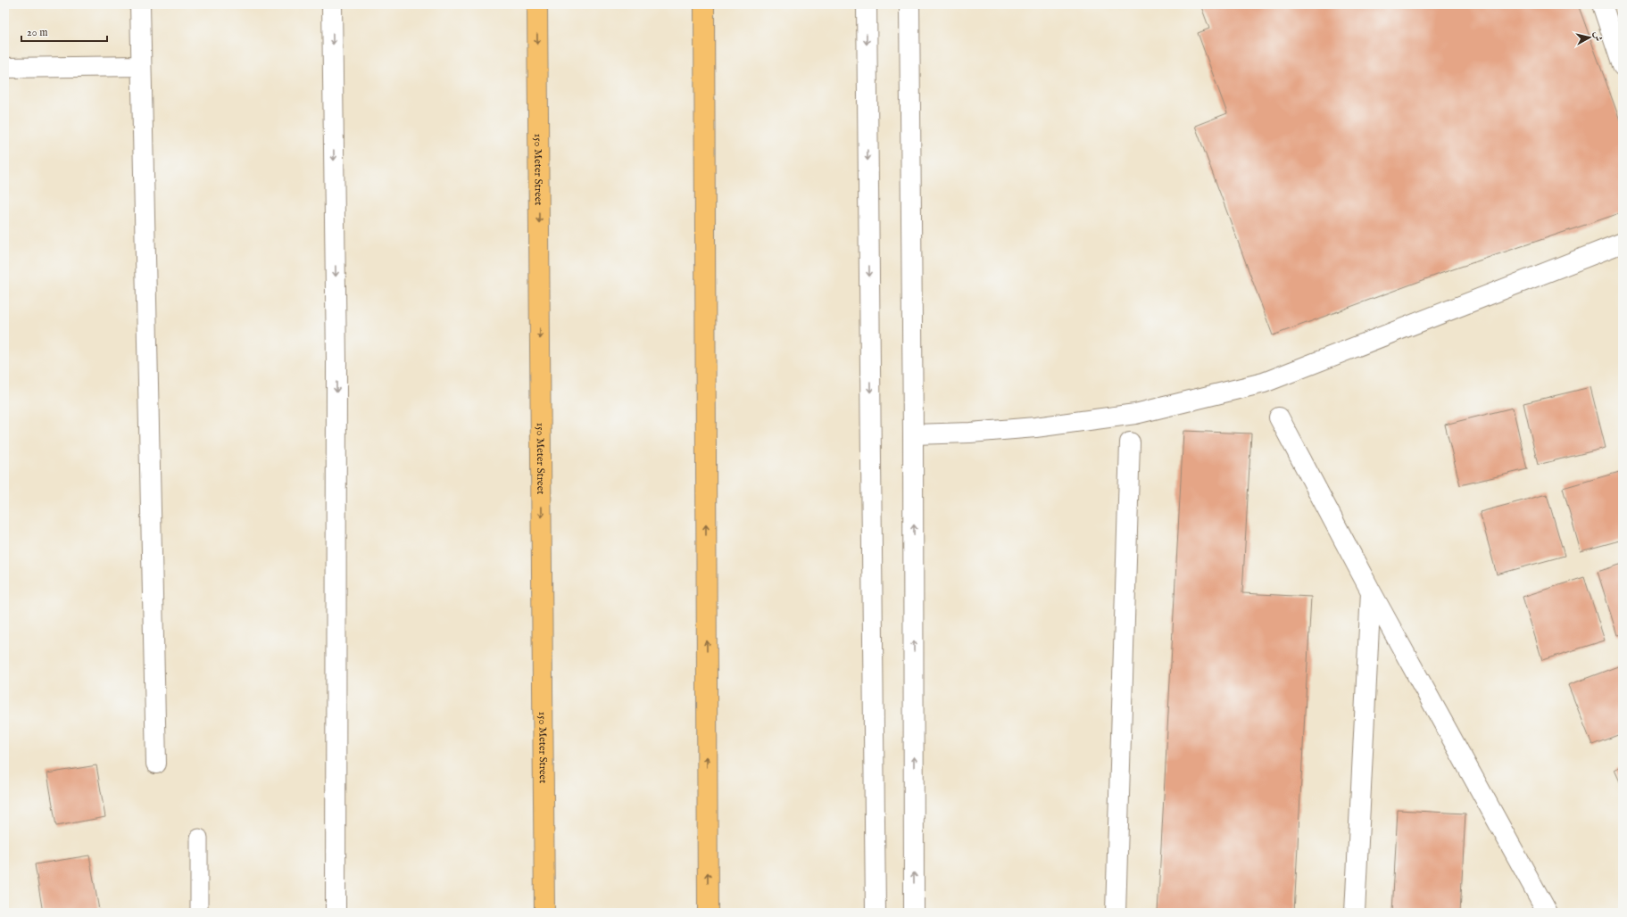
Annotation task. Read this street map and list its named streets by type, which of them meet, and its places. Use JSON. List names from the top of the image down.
{
  "streets": {
    "highway": ["150 Meter Street"]
  },
  "scale_bar": "20 m",
  "north": "right"
}
